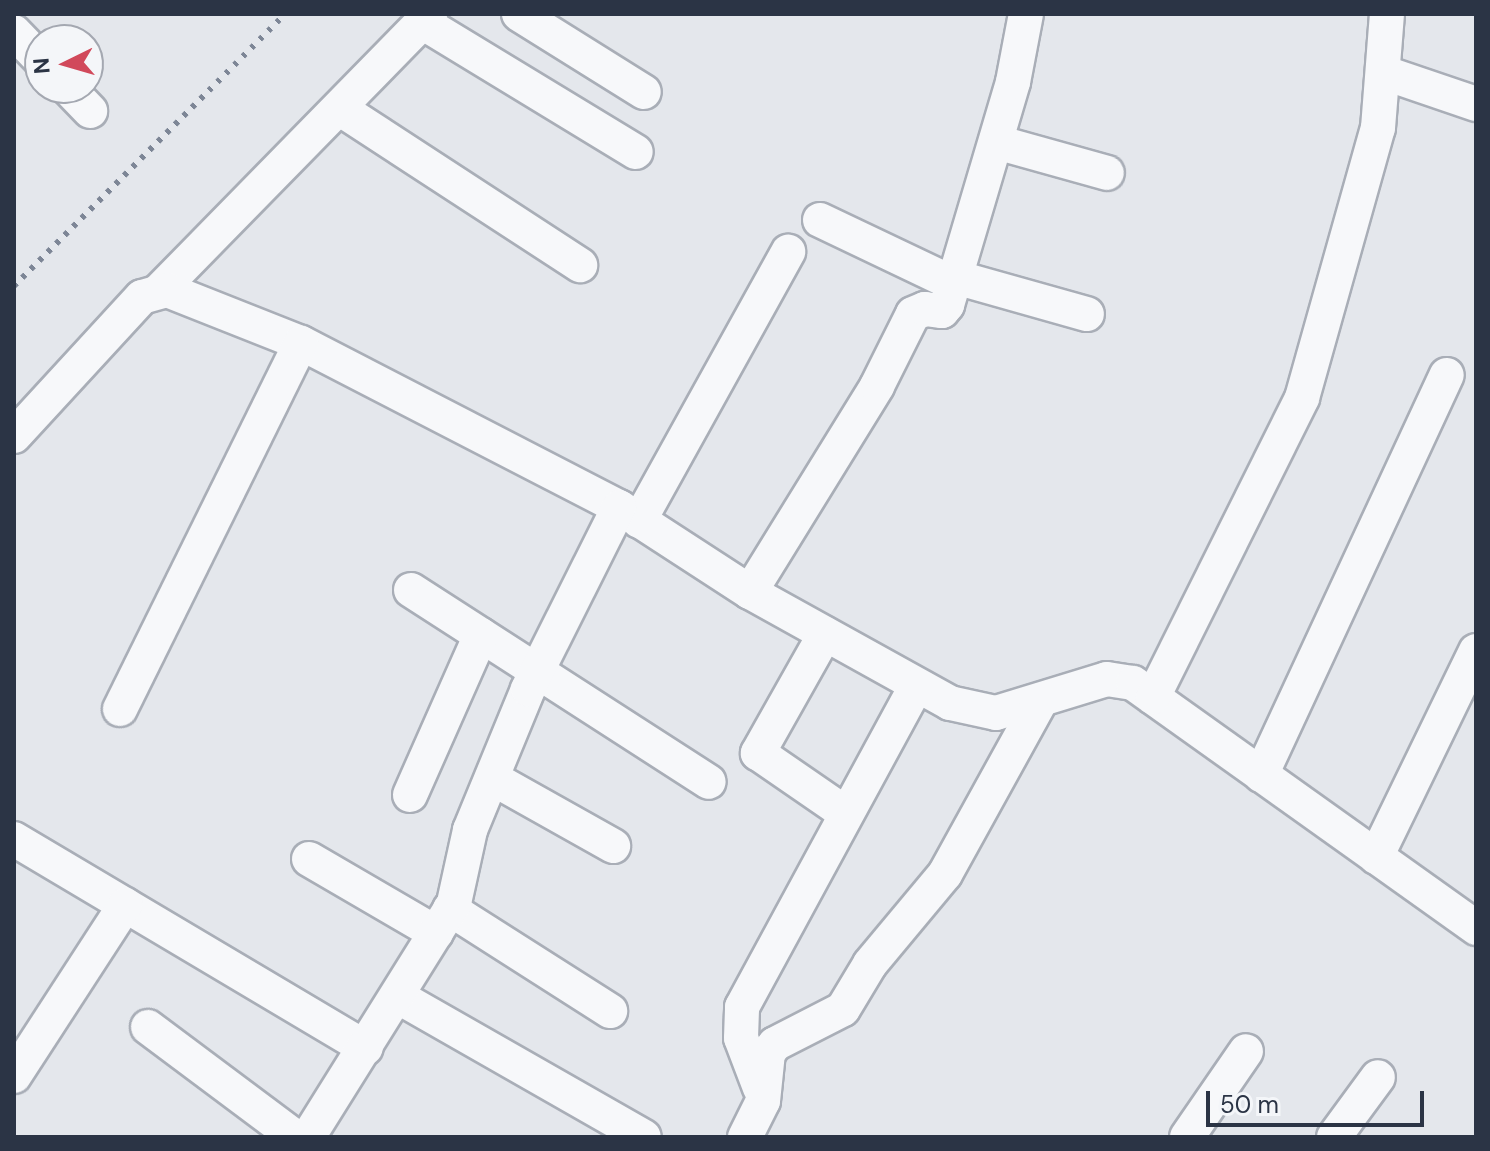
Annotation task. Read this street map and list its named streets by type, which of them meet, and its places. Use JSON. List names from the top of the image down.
{
  "scale_bar": "50 m",
  "north": "left"
}
